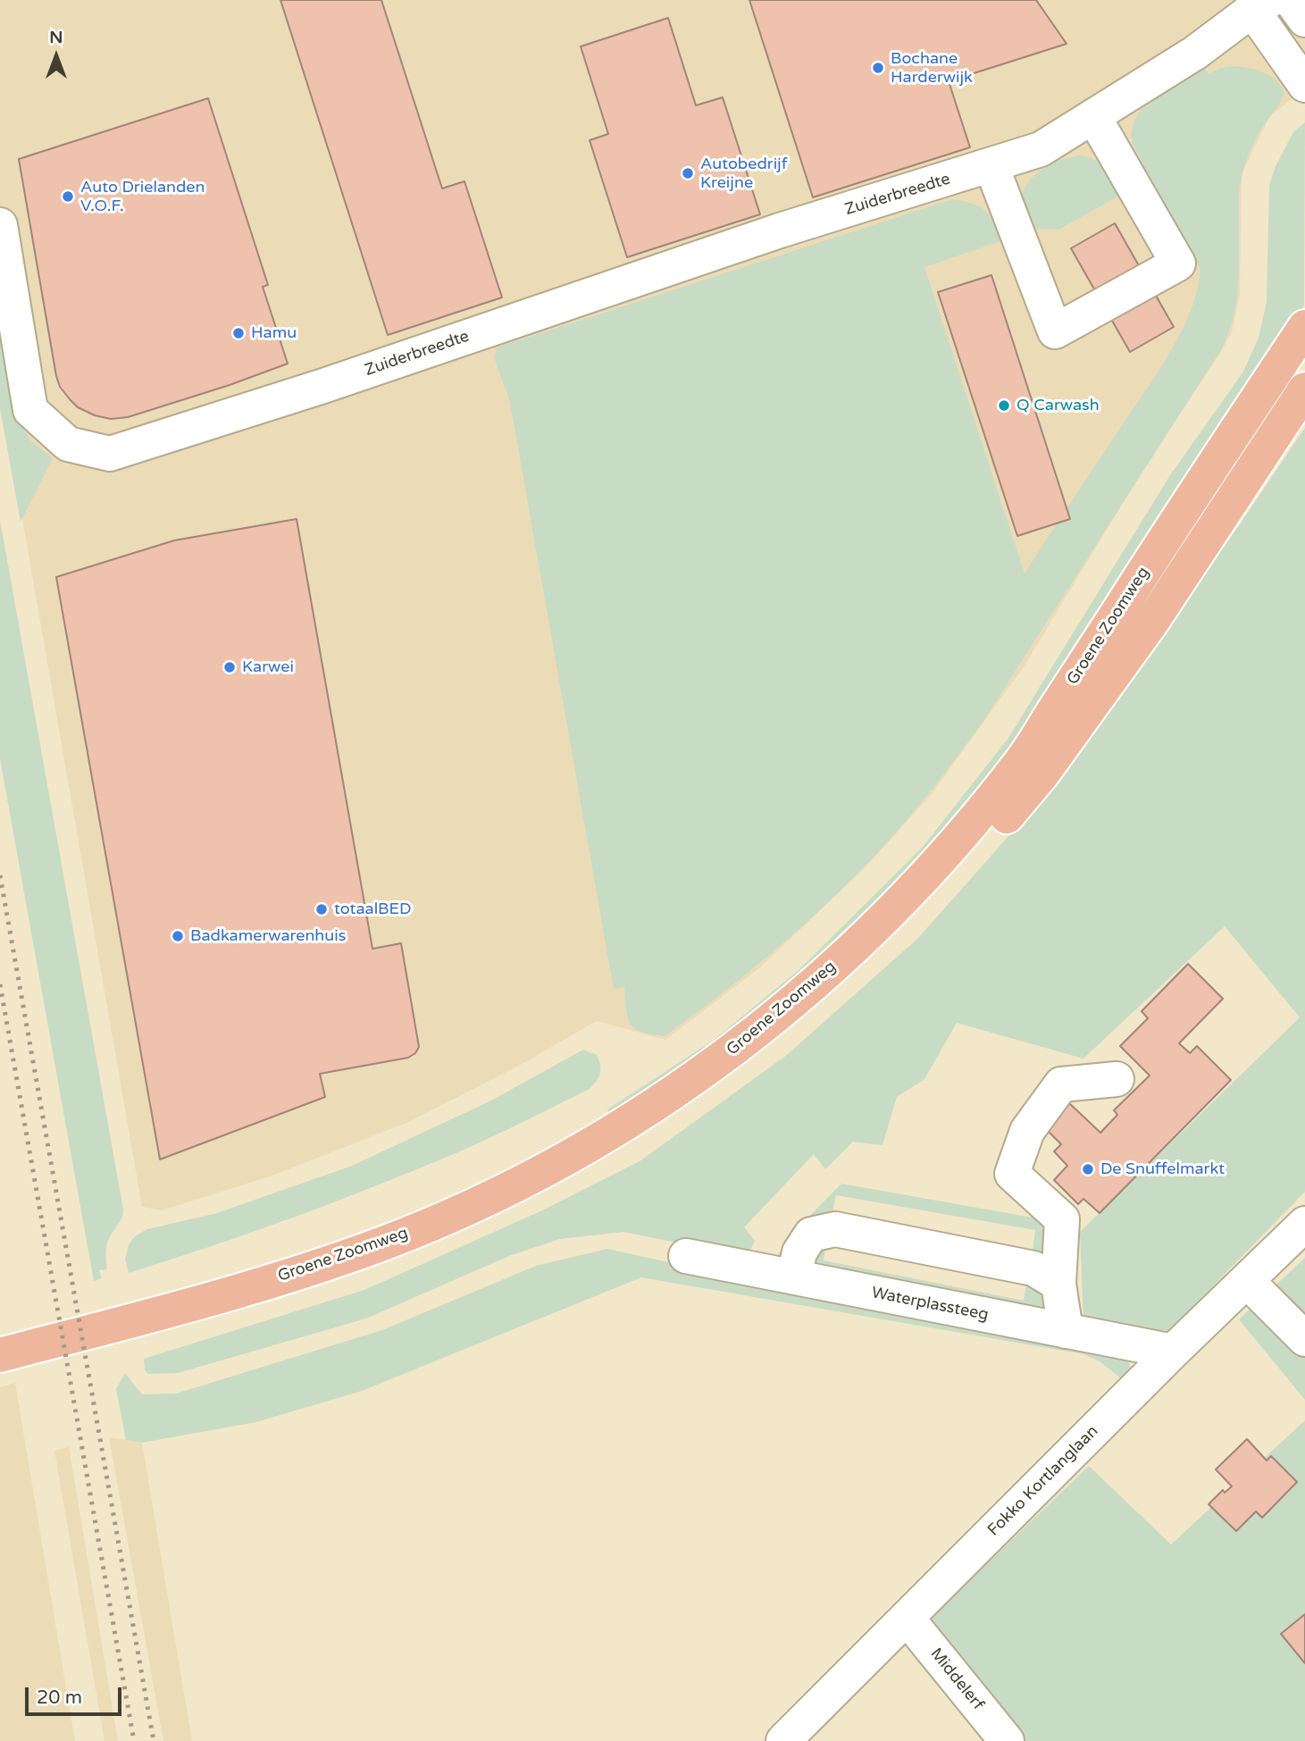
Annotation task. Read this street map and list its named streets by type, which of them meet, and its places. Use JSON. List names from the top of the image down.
{
  "streets": {
    "main road": ["Groene Zoomweg"],
    "street": [
      "Zuiderbreedte",
      "Waterplassteeg",
      "Fokko Kortlanglaan",
      "Middelerf"
    ]
  },
  "crossings": [
    ["Waterplassteeg", "Fokko Kortlanglaan"],
    ["Fokko Kortlanglaan", "Middelerf"]
  ],
  "places": [
    "Bochane Harderwijk",
    "Autobedrijf Kreijne",
    "Auto Drielanden V.O.F.",
    "Hamu",
    "Q Carwash",
    "Karwei",
    "totaalBED",
    "Badkamerwarenhuis",
    "De Snuffelmarkt"
  ],
  "scale_bar": "20 m",
  "north": "top"
}
